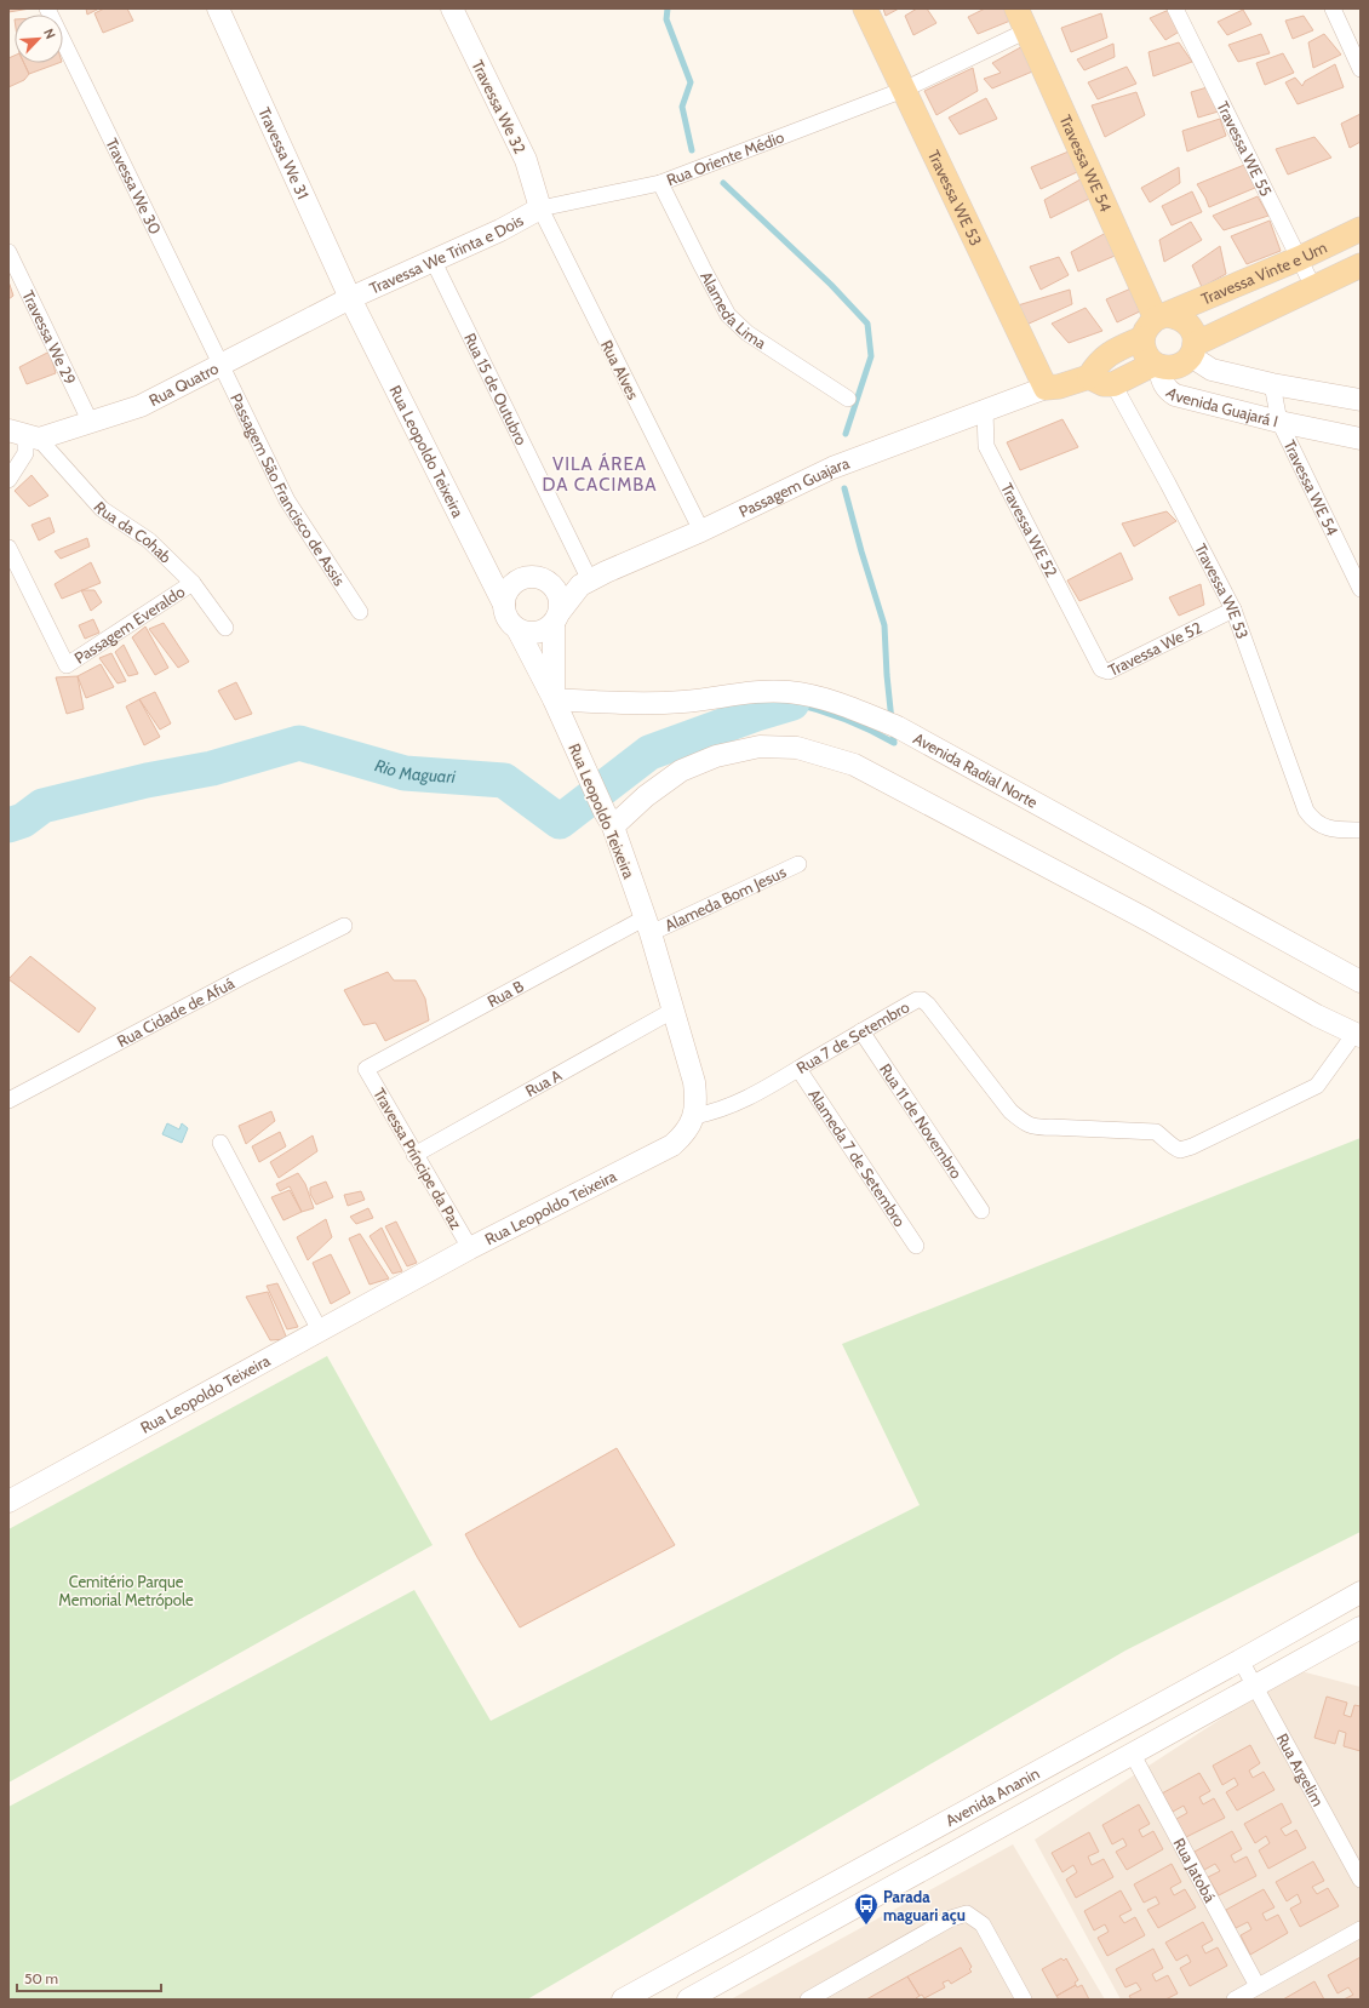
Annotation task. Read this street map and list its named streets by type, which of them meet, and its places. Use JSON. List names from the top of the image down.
{
  "streets": {
    "main road": [
      "Travessa We 32",
      "Travessa We 31",
      "Travessa WE 54",
      "Travessa WE 53",
      "Travessa We Trinta e Dois",
      "Travessa Vinte e Um",
      "Rua Quatro",
      "Avenida Guajará I",
      "Rua Leopoldo Teixeira",
      "Passagem Guajara",
      "Avenida Radial Norte",
      "Avenida Ananin"
    ],
    "street": [
      "Travessa WE 55",
      "Rua Oriente Médio",
      "Travessa We 30",
      "Alameda Lima",
      "Travessa We 29",
      "Rua Alves",
      "Rua 15 de Outubro",
      "Passagem São Francisco de Assis",
      "Travessa WE 52",
      "Rua da Cohab",
      "Passagem Everaldo",
      "Travessa We 52",
      "Alameda Bom Jesus",
      "Rua B",
      "Rua Cidade de Afuá",
      "Rua 7 de Setembro",
      "Rua A",
      "Rua 11 de Novembro",
      "Alameda 7 de Setembro",
      "Travessa Príncipe da Paz",
      "Rua Argelim",
      "Rua Jatobá"
    ]
  },
  "crossings": [
    ["Travessa We 32", "Rua Oriente Médio"],
    ["Travessa We 32", "Travessa We Trinta e Dois"],
    ["Travessa We 32", "Rua Alves"],
    ["Travessa WE 55", "Travessa Vinte e Um"],
    ["Travessa We 31", "Travessa We Trinta e Dois"],
    ["Travessa We 31", "Rua Quatro"],
    ["Travessa We 31", "Rua Leopoldo Teixeira"],
    ["Rua Oriente Médio", "Travessa WE 54"],
    ["Rua Oriente Médio", "Travessa WE 53"],
    ["Rua Oriente Médio", "Travessa We Trinta e Dois"],
    ["Rua Oriente Médio", "Alameda Lima"],
    ["Rua Oriente Médio", "Rua Alves"],
    ["Travessa WE 54", "Travessa Vinte e Um"],
    ["Travessa WE 54", "Avenida Guajará I"],
    ["Travessa We 30", "Rua Quatro"],
    ["Travessa We 30", "Passagem São Francisco de Assis"],
    ["Travessa WE 53", "Passagem Guajara"],
    ["Travessa WE 53", "Travessa We 52"],
    ["Travessa We Trinta e Dois", "Rua Alves"],
    ["Travessa We Trinta e Dois", "Rua Quatro"],
    ["Travessa We Trinta e Dois", "Rua 15 de Outubro"],
    ["Travessa We Trinta e Dois", "Rua Leopoldo Teixeira"],
    ["Travessa Vinte e Um", "Avenida Guajará I"],
    ["Travessa We 29", "Rua Quatro"],
    ["Rua Alves", "Passagem Guajara"],
    ["Rua Quatro", "Rua Leopoldo Teixeira"],
    ["Rua Quatro", "Passagem São Francisco de Assis"],
    ["Rua Quatro", "Rua da Cohab"],
    ["Rua 15 de Outubro", "Passagem Guajara"],
    ["Rua Leopoldo Teixeira", "Passagem Guajara"],
    ["Rua Leopoldo Teixeira", "Avenida Radial Norte"],
    ["Rua Leopoldo Teixeira", "Alameda Bom Jesus"],
    ["Rua Leopoldo Teixeira", "Rua B"],
    ["Rua Leopoldo Teixeira", "Rua 7 de Setembro"],
    ["Rua Leopoldo Teixeira", "Rua A"],
    ["Rua Leopoldo Teixeira", "Travessa Príncipe da Paz"],
    ["Passagem Guajara", "Travessa WE 52"],
    ["Travessa WE 52", "Travessa We 52"],
    ["Rua da Cohab", "Passagem Everaldo"],
    ["Alameda Bom Jesus", "Rua B"],
    ["Rua B", "Travessa Príncipe da Paz"],
    ["Rua 7 de Setembro", "Rua 11 de Novembro"],
    ["Rua 7 de Setembro", "Alameda 7 de Setembro"],
    ["Rua A", "Travessa Príncipe da Paz"],
    ["Rua Argelim", "Avenida Ananin"],
    ["Avenida Ananin", "Rua Jatobá"]
  ],
  "districts": ["VILA ÁREA DA CACIMBA"],
  "water": ["Rio Maguari"],
  "parks": ["Cemitério Parque Memorial Metrópole"],
  "places": {
    "bus stop": ["Parada maguari açu"]
  },
  "scale_bar": "50 m",
  "north": "top right"
}
